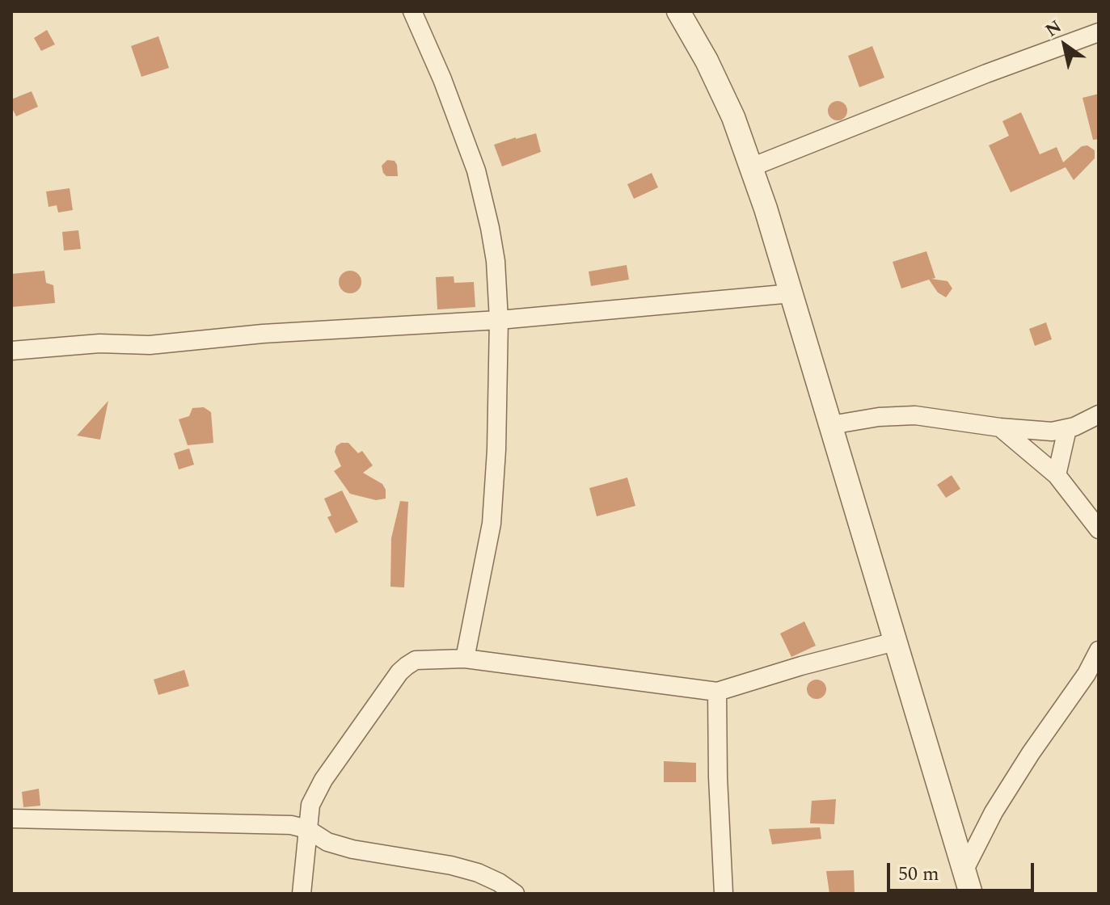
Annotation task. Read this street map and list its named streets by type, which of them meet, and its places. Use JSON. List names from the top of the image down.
{
  "scale_bar": "50 m",
  "north": "top left"
}
